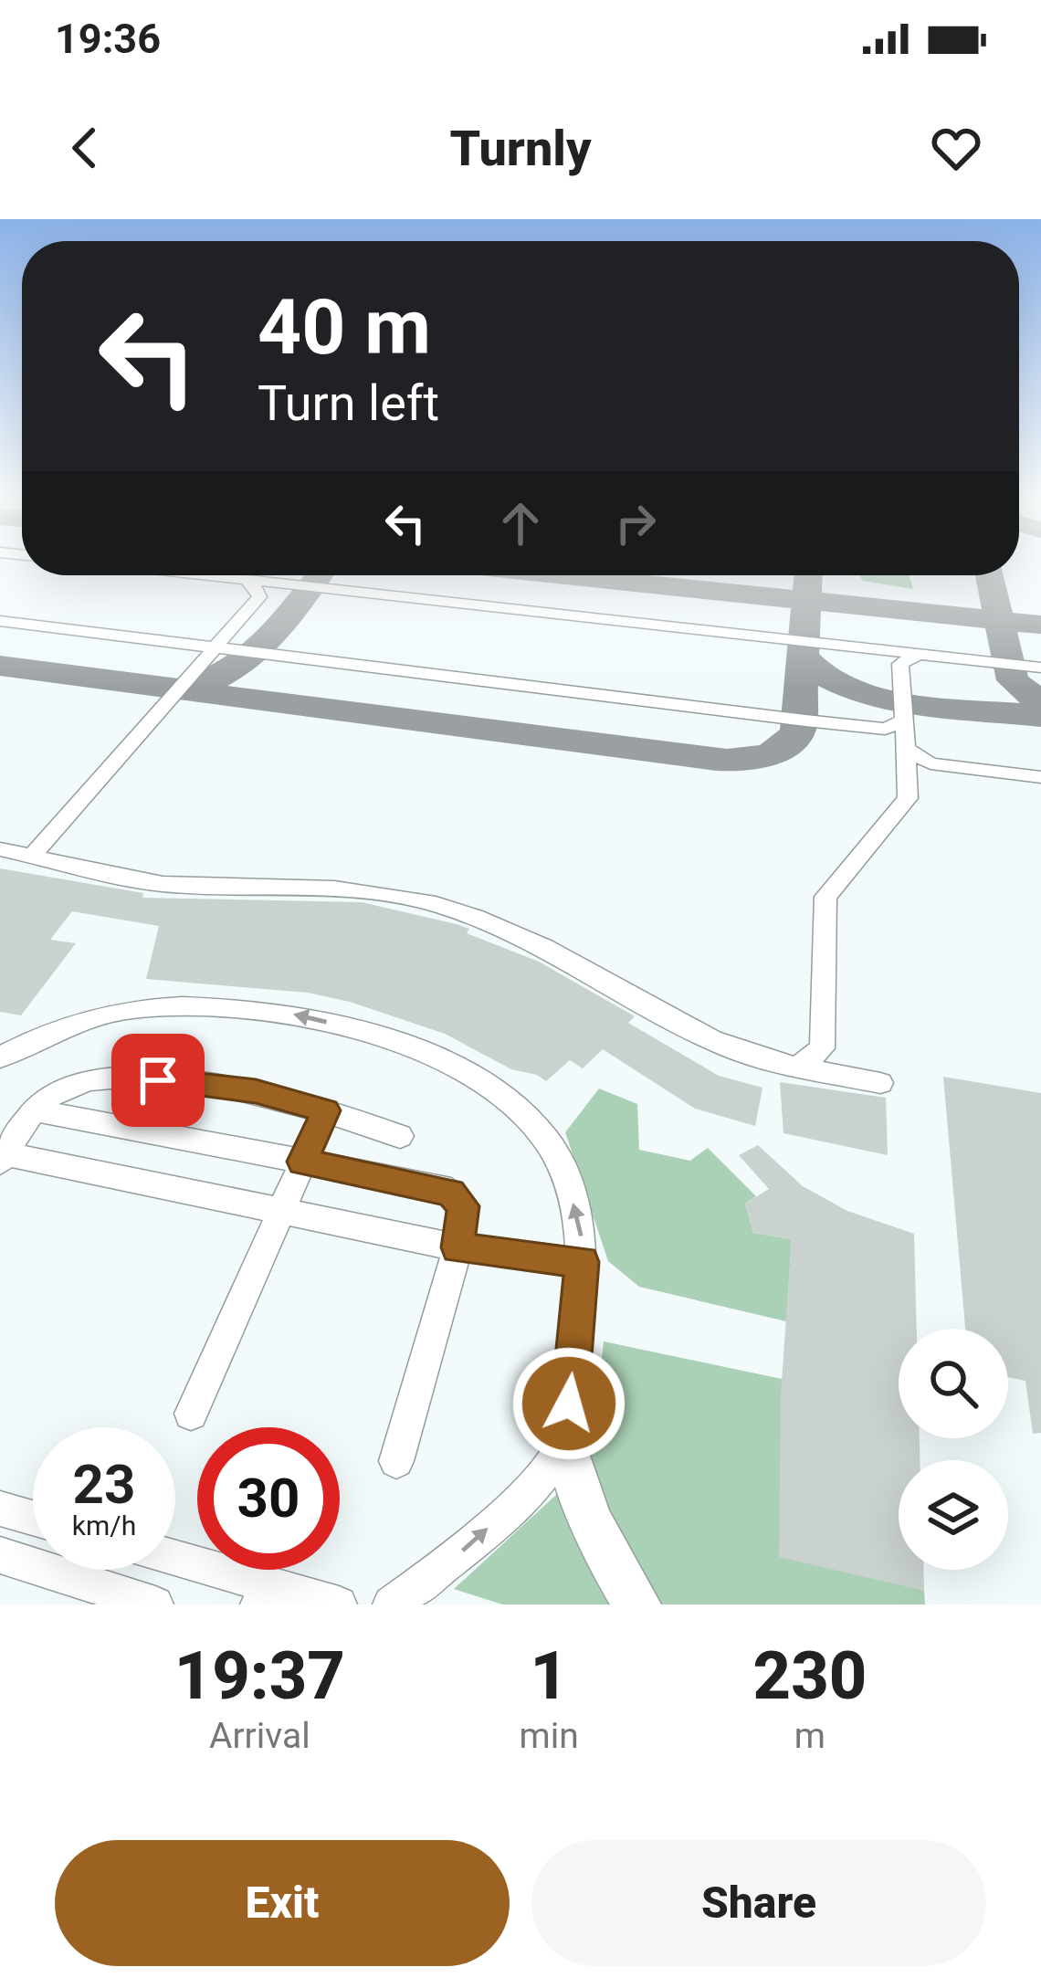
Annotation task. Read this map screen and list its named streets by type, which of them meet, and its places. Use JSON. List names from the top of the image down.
{
  "page": {
    "status": "19:36",
    "header": "Turnly",
    "turn": ["40 m", "Turn left"],
    "speed": "23 km/h",
    "limit": "30",
    "eta": [
      "19:37",
      "Arrival",
      "1",
      "min",
      "230",
      "m"
    ],
    "buttons": ["Exit", "Share"]
  }
}
